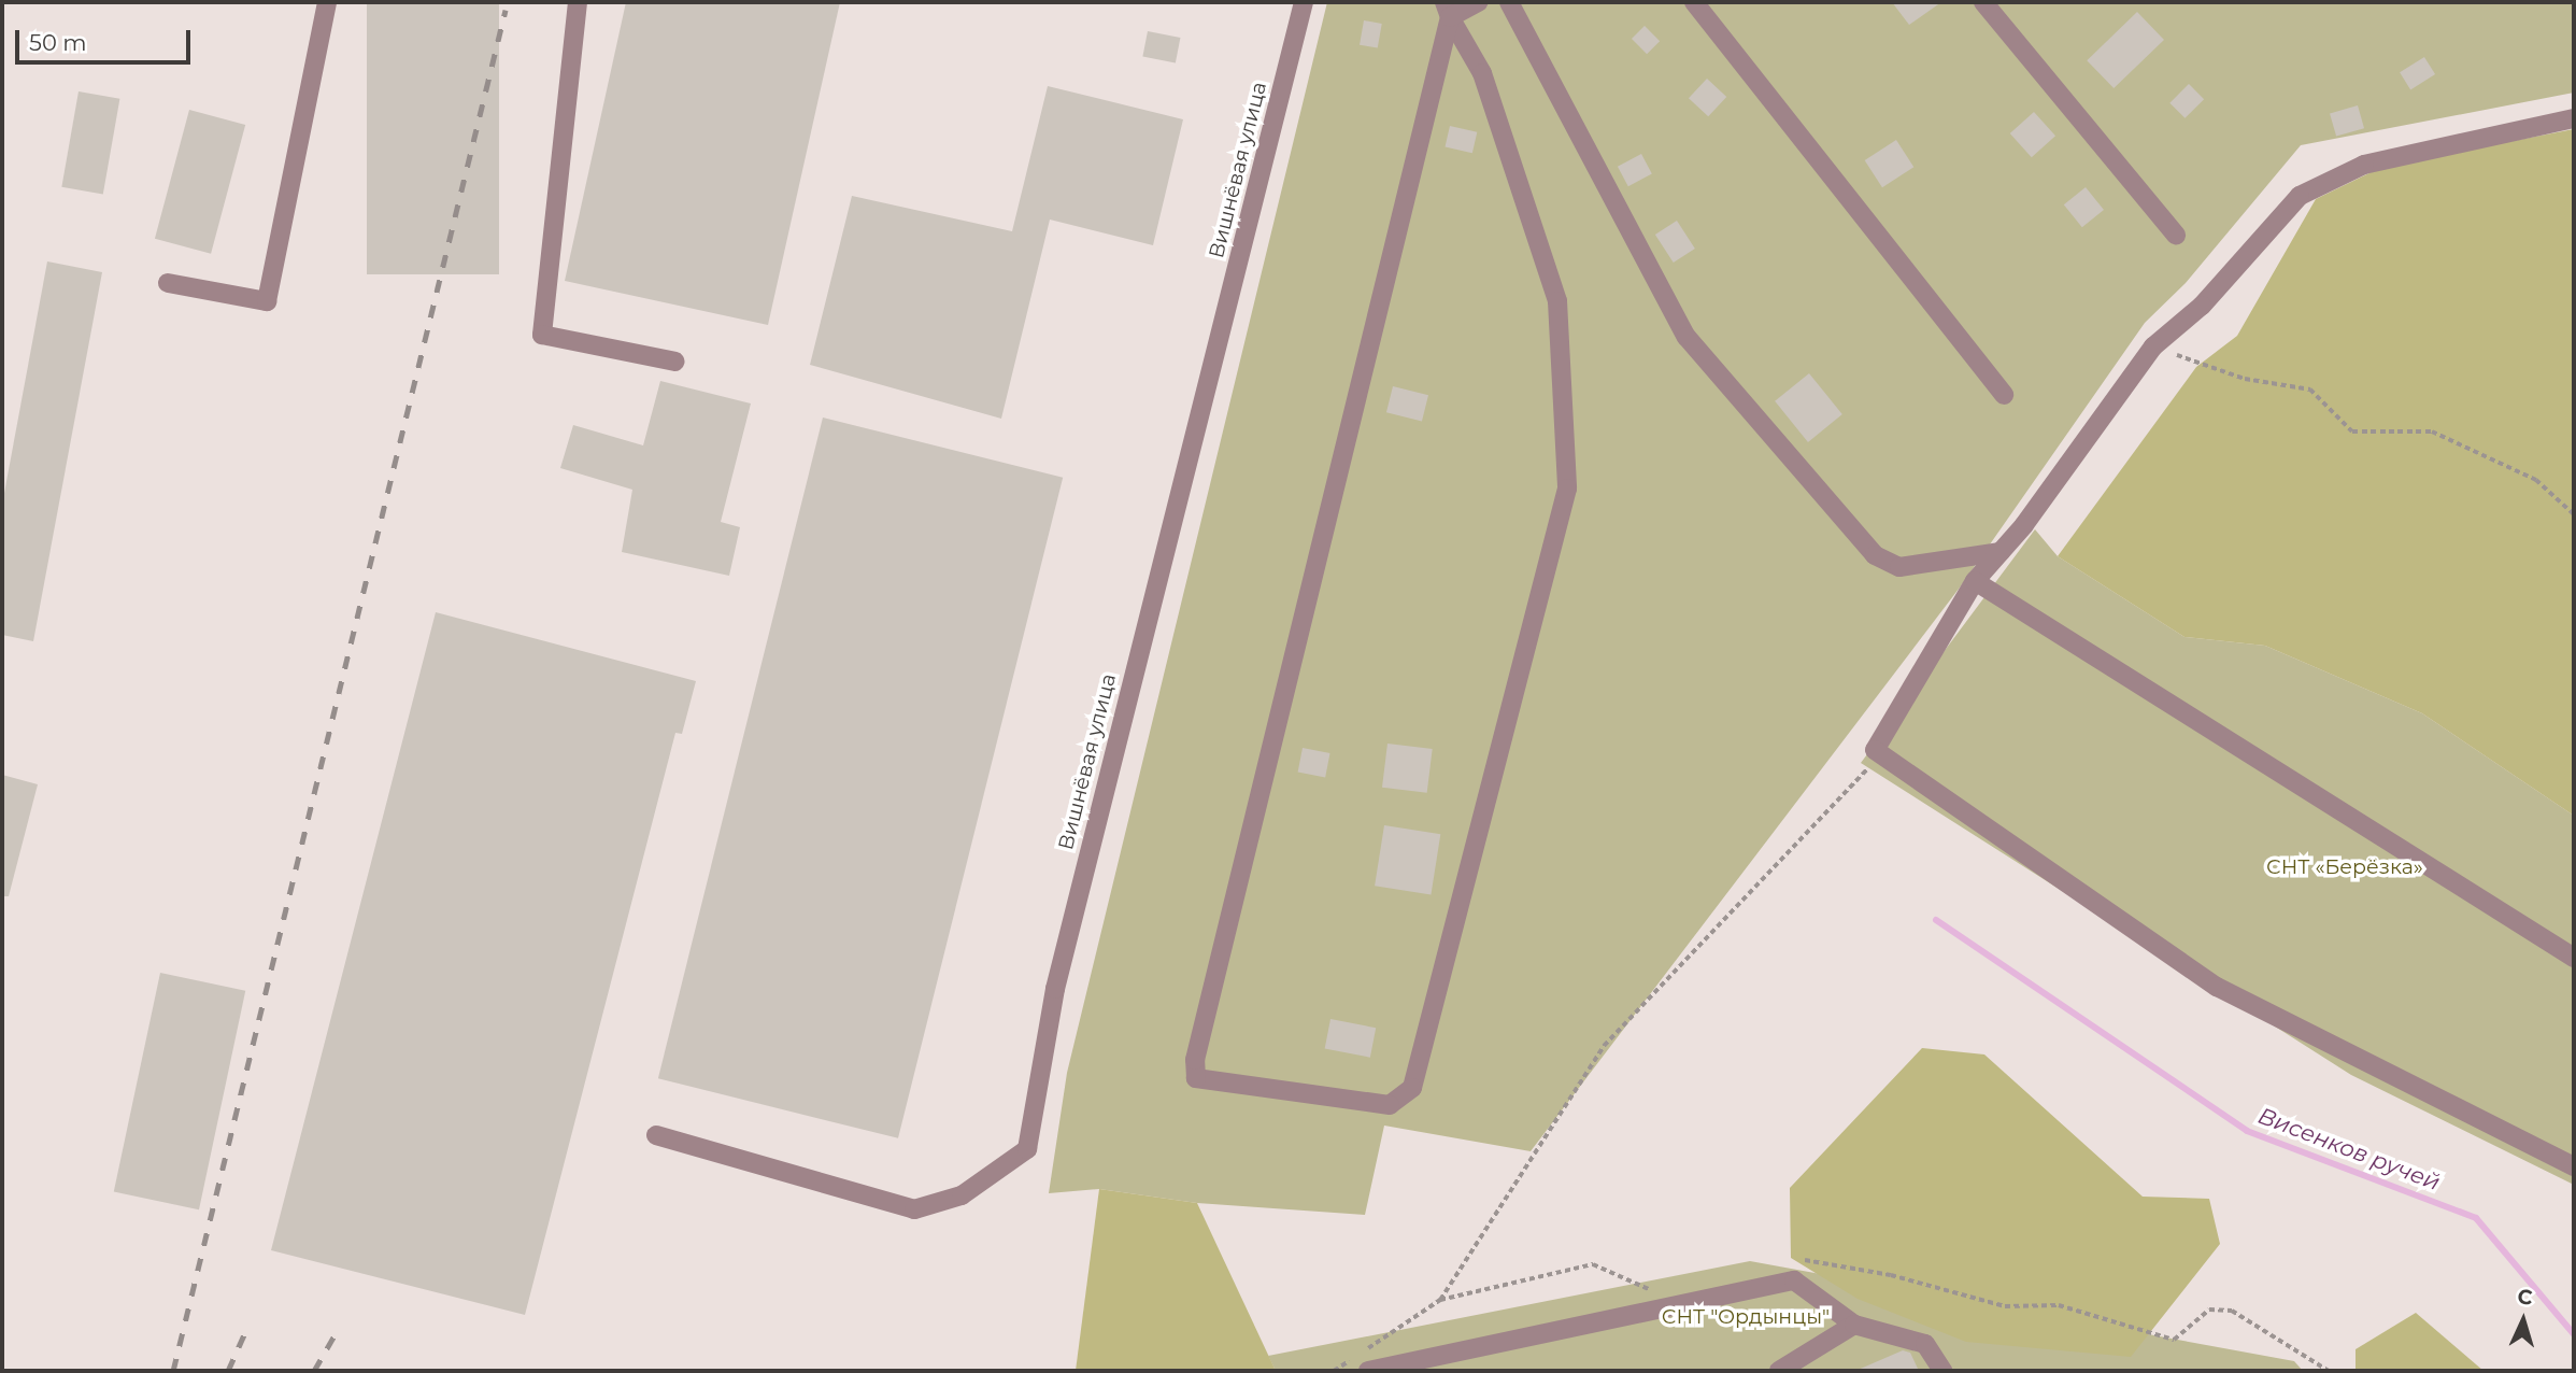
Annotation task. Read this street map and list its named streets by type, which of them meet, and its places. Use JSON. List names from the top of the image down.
{
  "streets": {
    "street": ["Вишнёвая улица"]
  },
  "water": ["Висенков ручей"],
  "parks": ["СНТ «Берёзка»", "СНТ \"Ордынцы\""],
  "scale_bar": "50 m",
  "north": "top"
}
